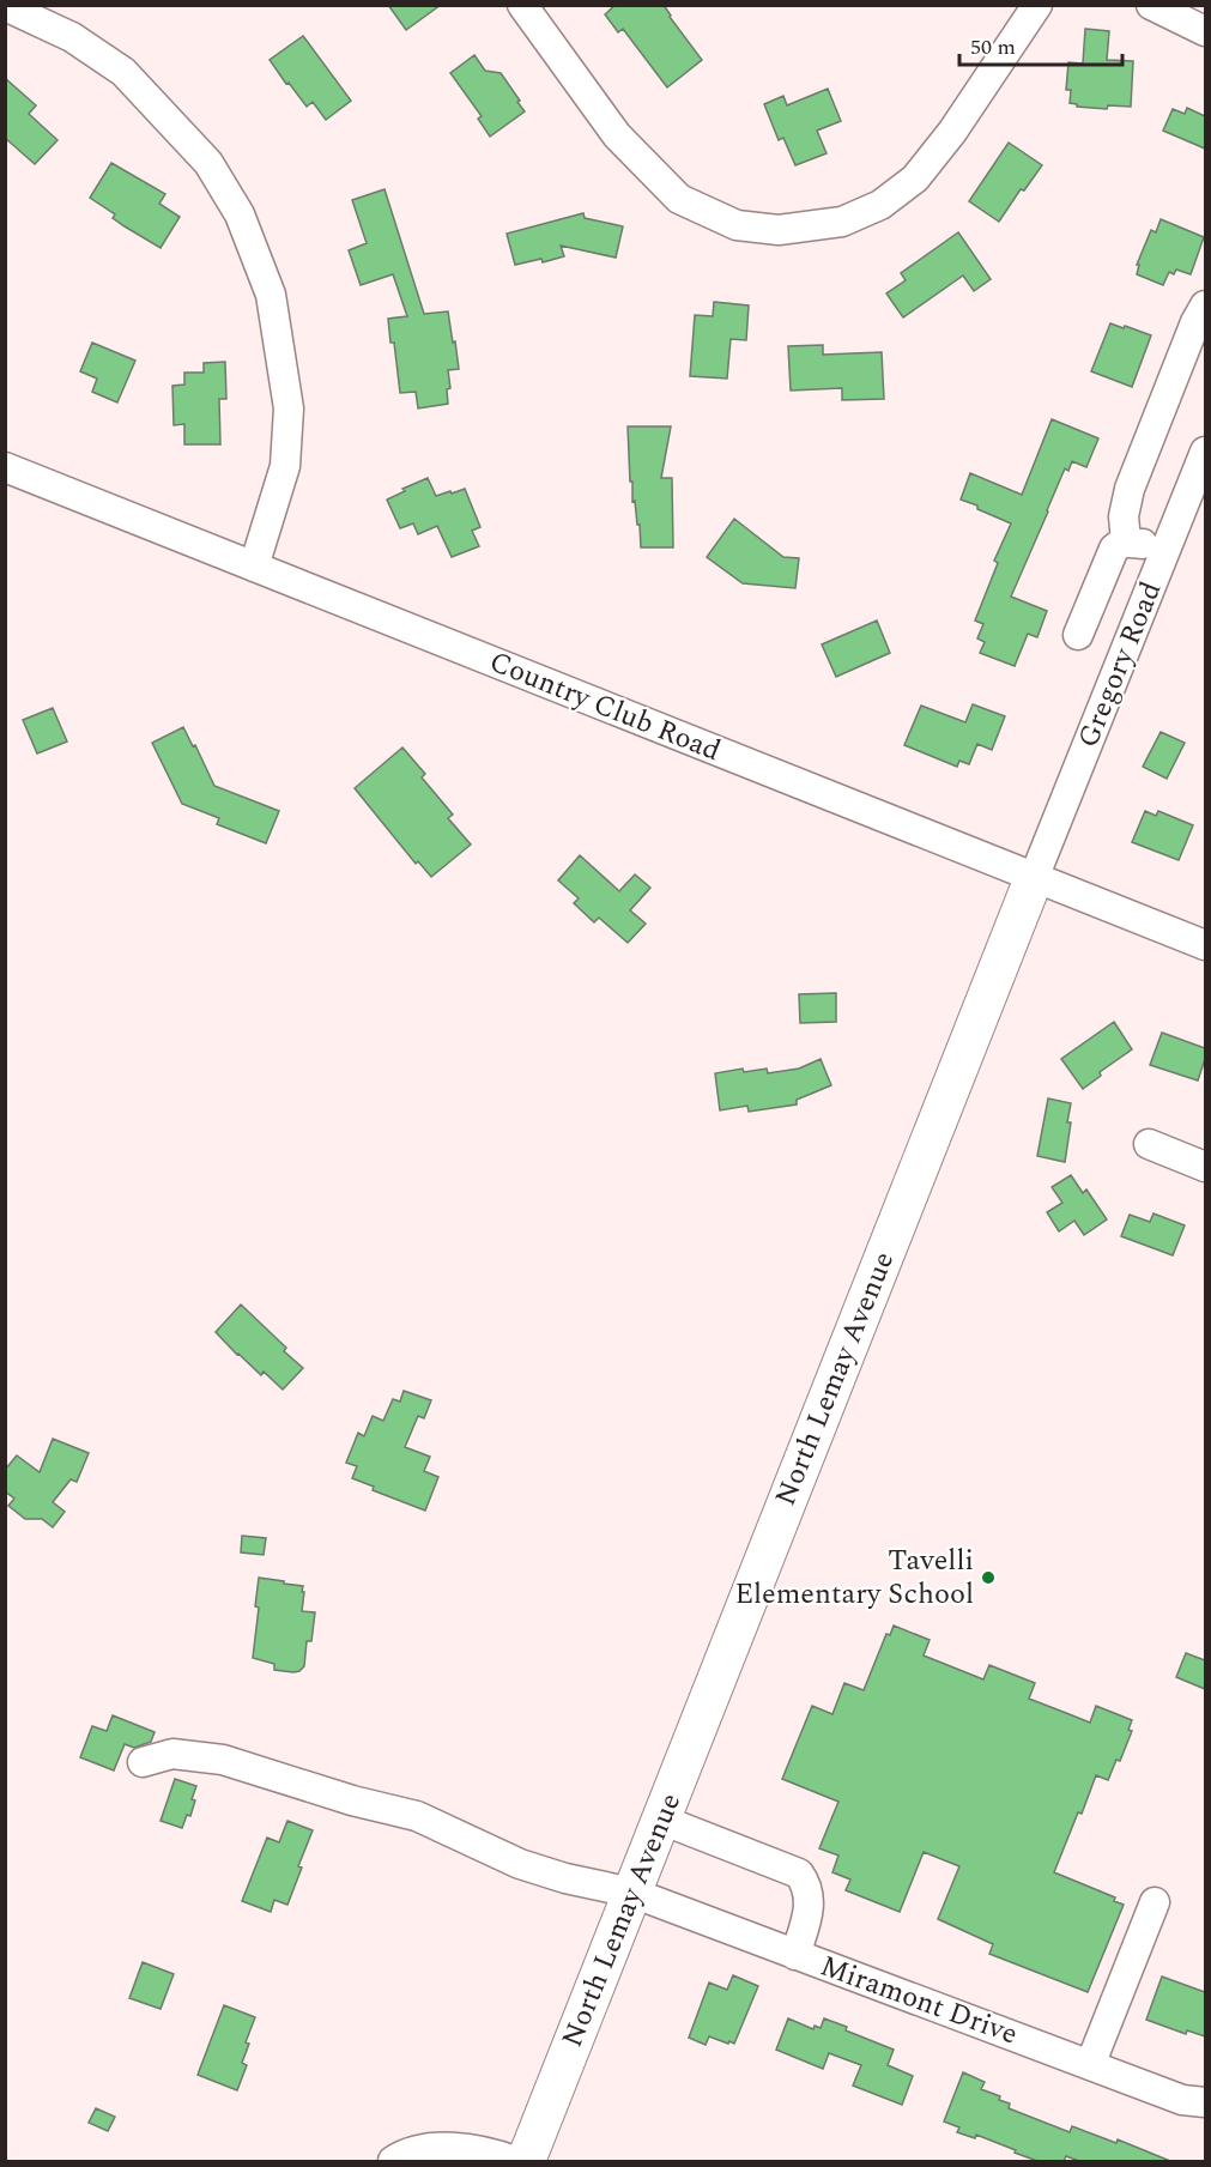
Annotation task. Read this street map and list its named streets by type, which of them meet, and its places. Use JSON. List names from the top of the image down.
{
  "streets": {
    "main road": ["North Lemay Avenue"],
    "street": ["Gregory Road", "Country Club Road", "Miramont Drive"]
  },
  "crossings": [
    ["Gregory Road", "Country Club Road"],
    ["Gregory Road", "North Lemay Avenue"],
    ["Country Club Road", "North Lemay Avenue"],
    ["North Lemay Avenue", "Miramont Drive"]
  ],
  "places": ["Tavelli Elementary School"],
  "scale_bar": "50 m"
}
